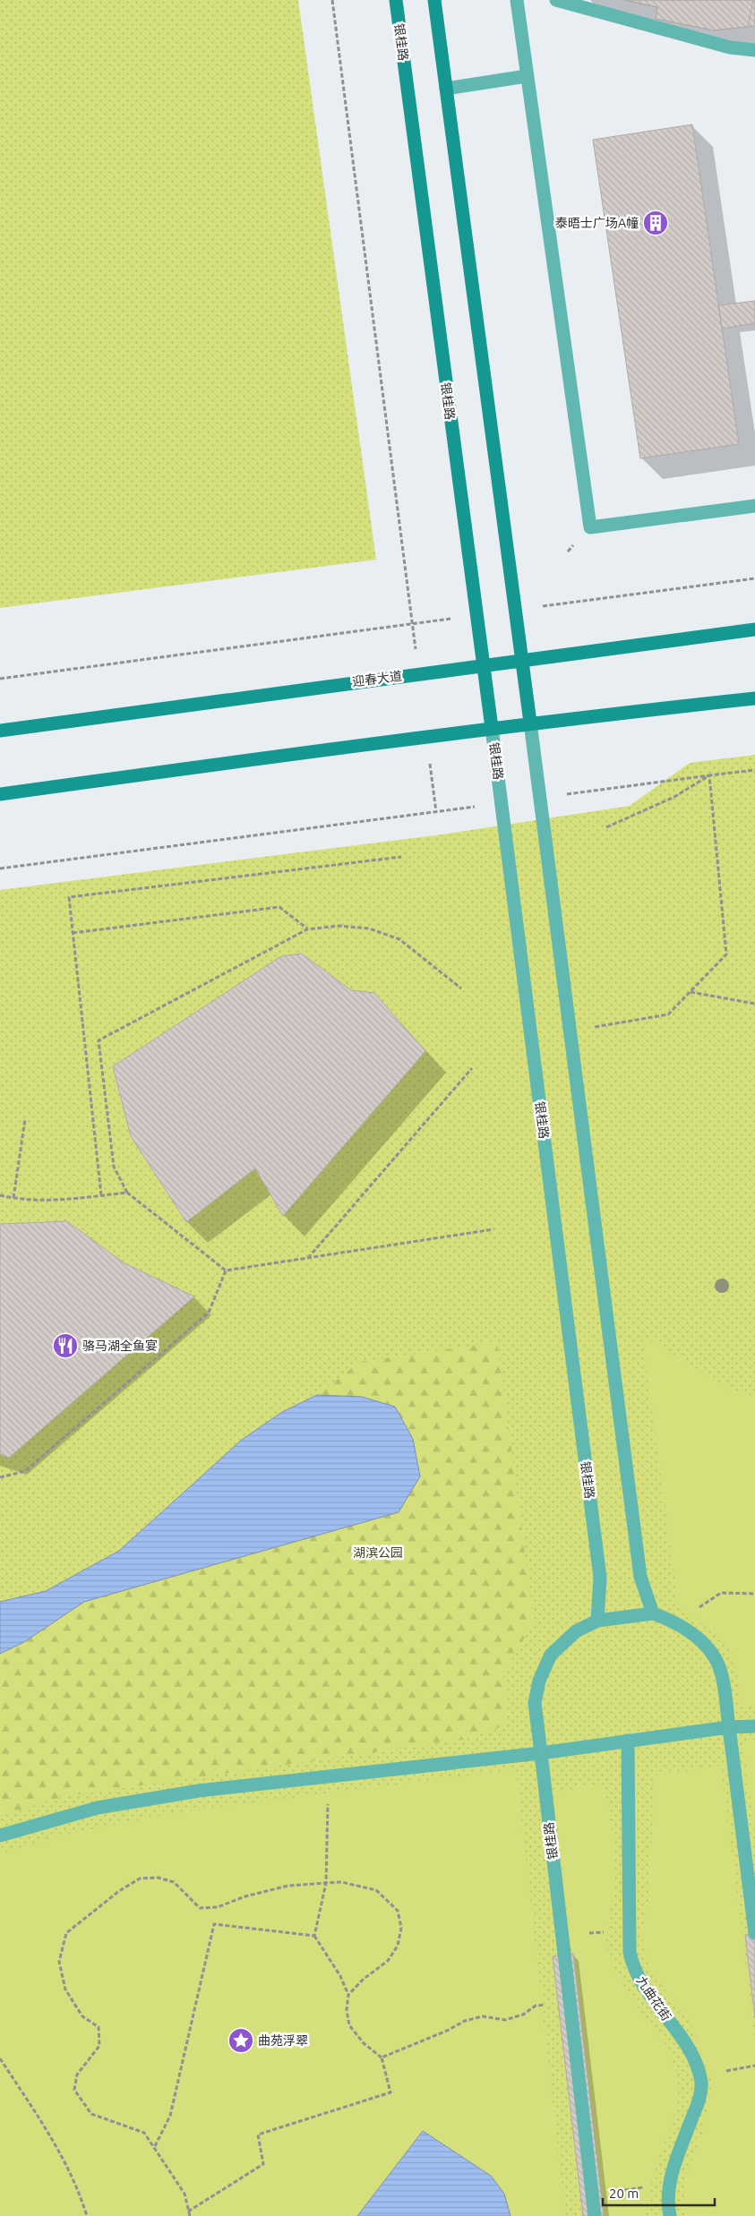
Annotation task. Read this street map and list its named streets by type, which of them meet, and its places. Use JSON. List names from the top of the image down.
{
  "streets": {
    "main road": ["银桂路", "迎春大道"],
    "street": ["九曲花街"]
  },
  "crossings": [
    ["银桂路", "迎春大道"]
  ],
  "parks": ["湖滨公园"],
  "places": {
    "building": ["泰晤士广场A幢"],
    "restaurant": ["骆马湖全鱼宴"],
    "place": ["曲苑浮翠"]
  },
  "scale_bar": "20 m"
}
